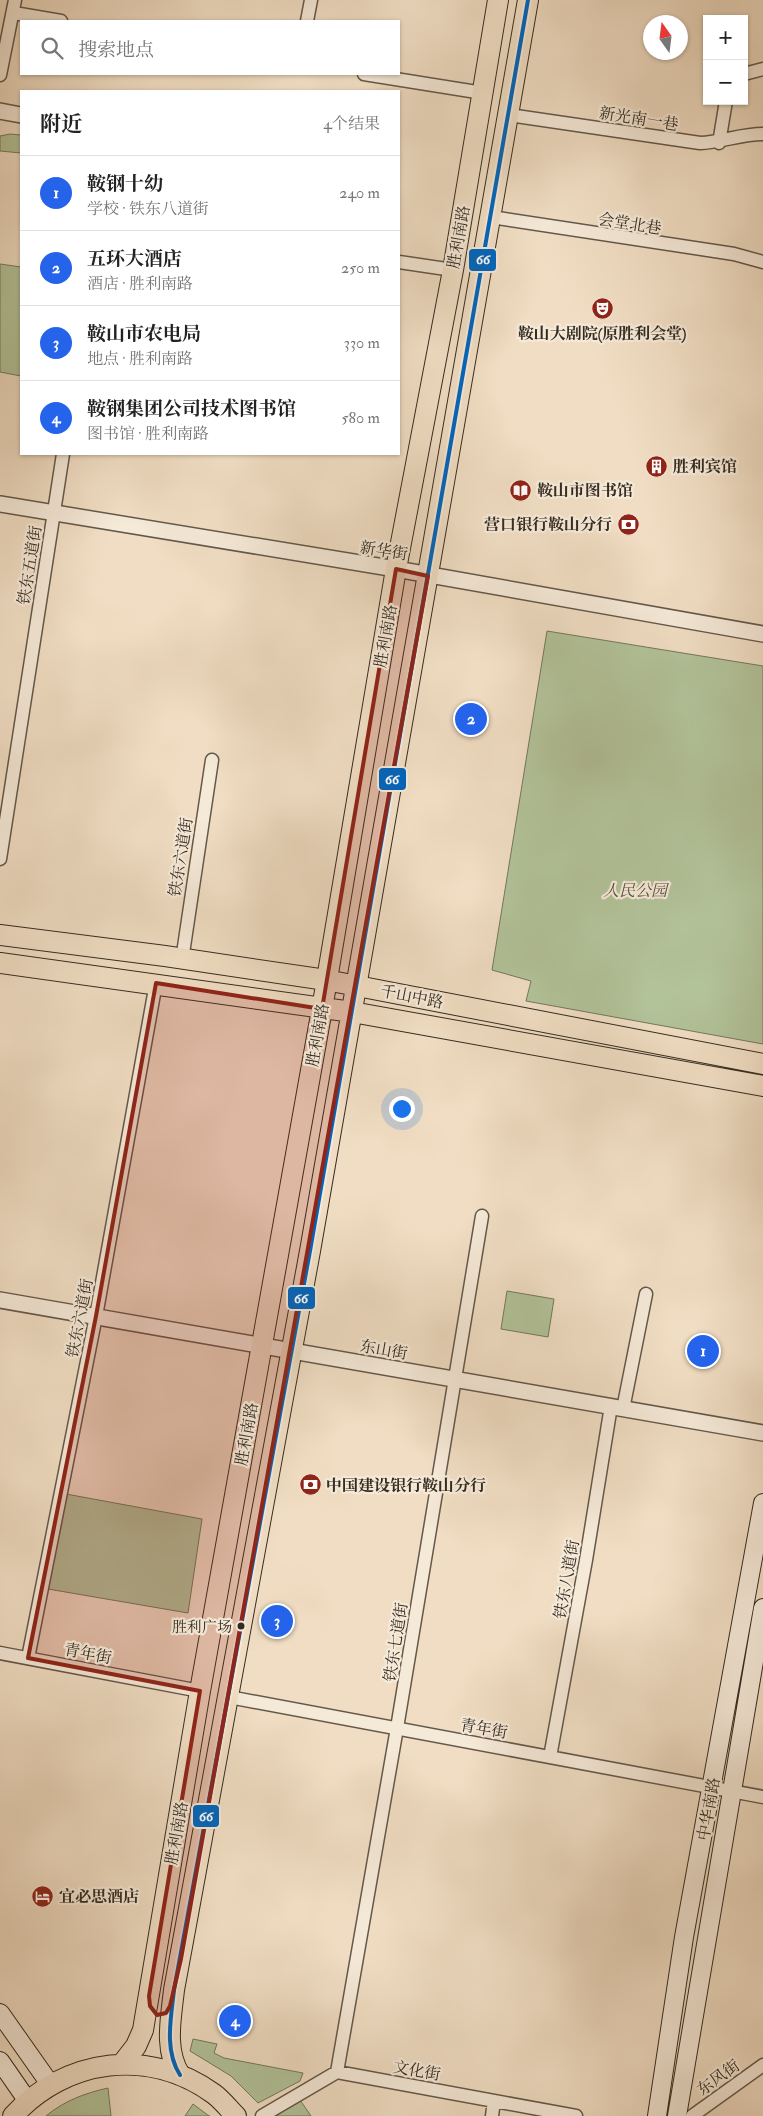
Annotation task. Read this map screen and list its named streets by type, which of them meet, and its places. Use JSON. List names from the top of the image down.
{
  "streets": {
    "main road": ["胜利南路", "千山中路", "中华南路"],
    "street": [
      "新光南一巷",
      "会堂北巷",
      "新华街",
      "铁东五道街",
      "铁东六道街",
      "东山街",
      "铁东八道街",
      "铁东七道街",
      "青年街",
      "文化街",
      "东风街"
    ]
  },
  "crossings": [
    ["新光南一巷", "胜利南路"],
    ["会堂北巷", "胜利南路"],
    ["胜利南路", "新华街"],
    ["胜利南路", "千山中路"],
    ["胜利南路", "东山街"],
    ["胜利南路", "青年街"],
    ["新华街", "铁东五道街"],
    ["铁东六道街", "千山中路"],
    ["铁东六道街", "东山街"],
    ["铁东六道街", "青年街"],
    ["东山街", "铁东八道街"],
    ["东山街", "铁东七道街"],
    ["铁东八道街", "青年街"],
    ["铁东七道街", "青年街"],
    ["铁东七道街", "文化街"],
    ["青年街", "中华南路"]
  ],
  "parks": ["人民公园"],
  "places": {
    "theatre": ["鞍山大剧院(原胜利会堂)"],
    "building": ["胜利宾馆"],
    "library": ["鞍山市图书馆"],
    "bank": ["营口银行鞍山分行", "中国建设银行鞍山分行"],
    "other": ["胜利广场"],
    "hotel": ["宜必思酒店"]
  },
  "lines": ["transit line 66"],
  "north": "top",
  "page": {
    "map_buttons": ["+", "−"],
    "search": "搜索地点",
    "heading": ["附近", "4个结果"],
    "list": [
      {
        "mark": "1",
        "name": "鞍钢十幼",
        "note": "学校 · 铁东八道街",
        "value": "240 m"
      },
      {
        "mark": "2",
        "name": "五环大酒店",
        "note": "酒店 · 胜利南路",
        "value": "250 m"
      },
      {
        "mark": "3",
        "name": "鞍山市农电局",
        "note": "地点 · 胜利南路",
        "value": "330 m"
      },
      {
        "mark": "4",
        "name": "鞍钢集团公司技术图书馆",
        "note": "图书馆 · 胜利南路",
        "value": "580 m"
      }
    ],
    "pins": [
      "2",
      "1",
      "3",
      "4"
    ]
  }
}
